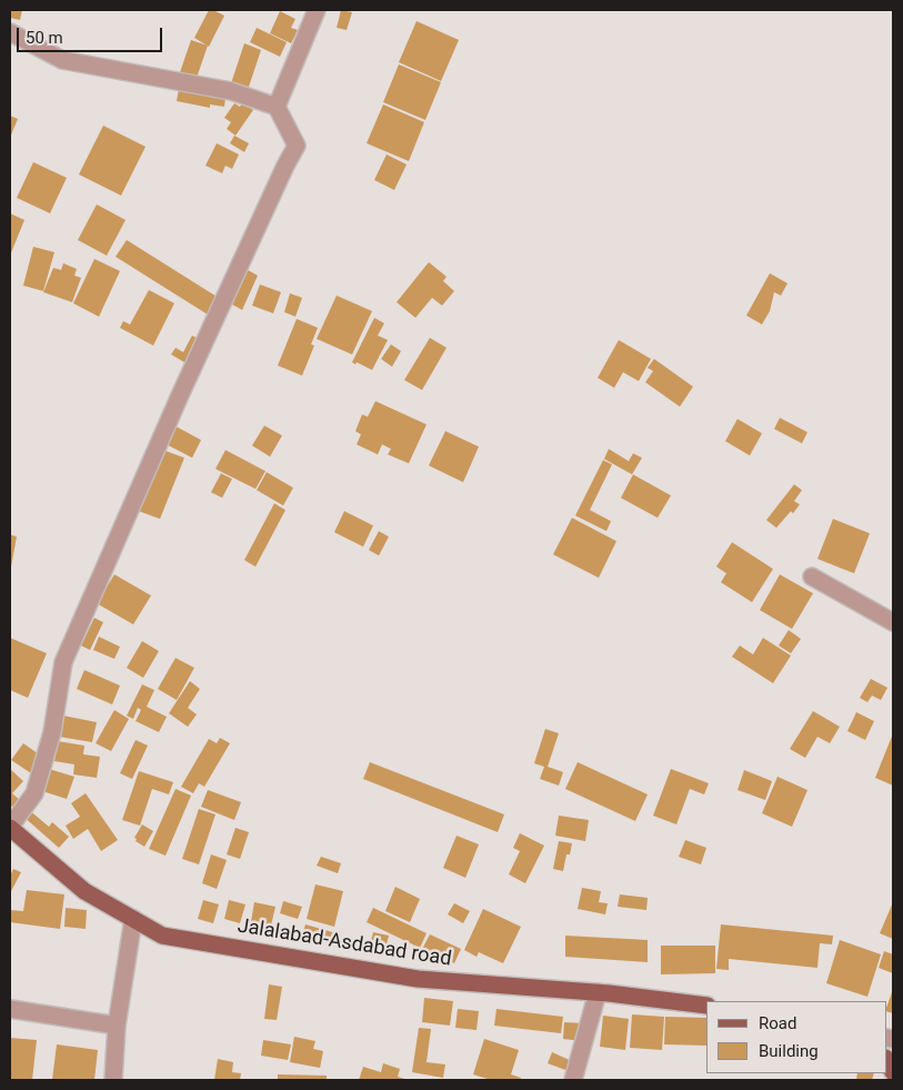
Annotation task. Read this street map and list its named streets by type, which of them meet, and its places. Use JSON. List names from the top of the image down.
{
  "streets": {
    "main road": ["Jalalabad-Asdabad road"]
  },
  "legend": ["Road", "Building"],
  "scale_bar": "50 m"
}
